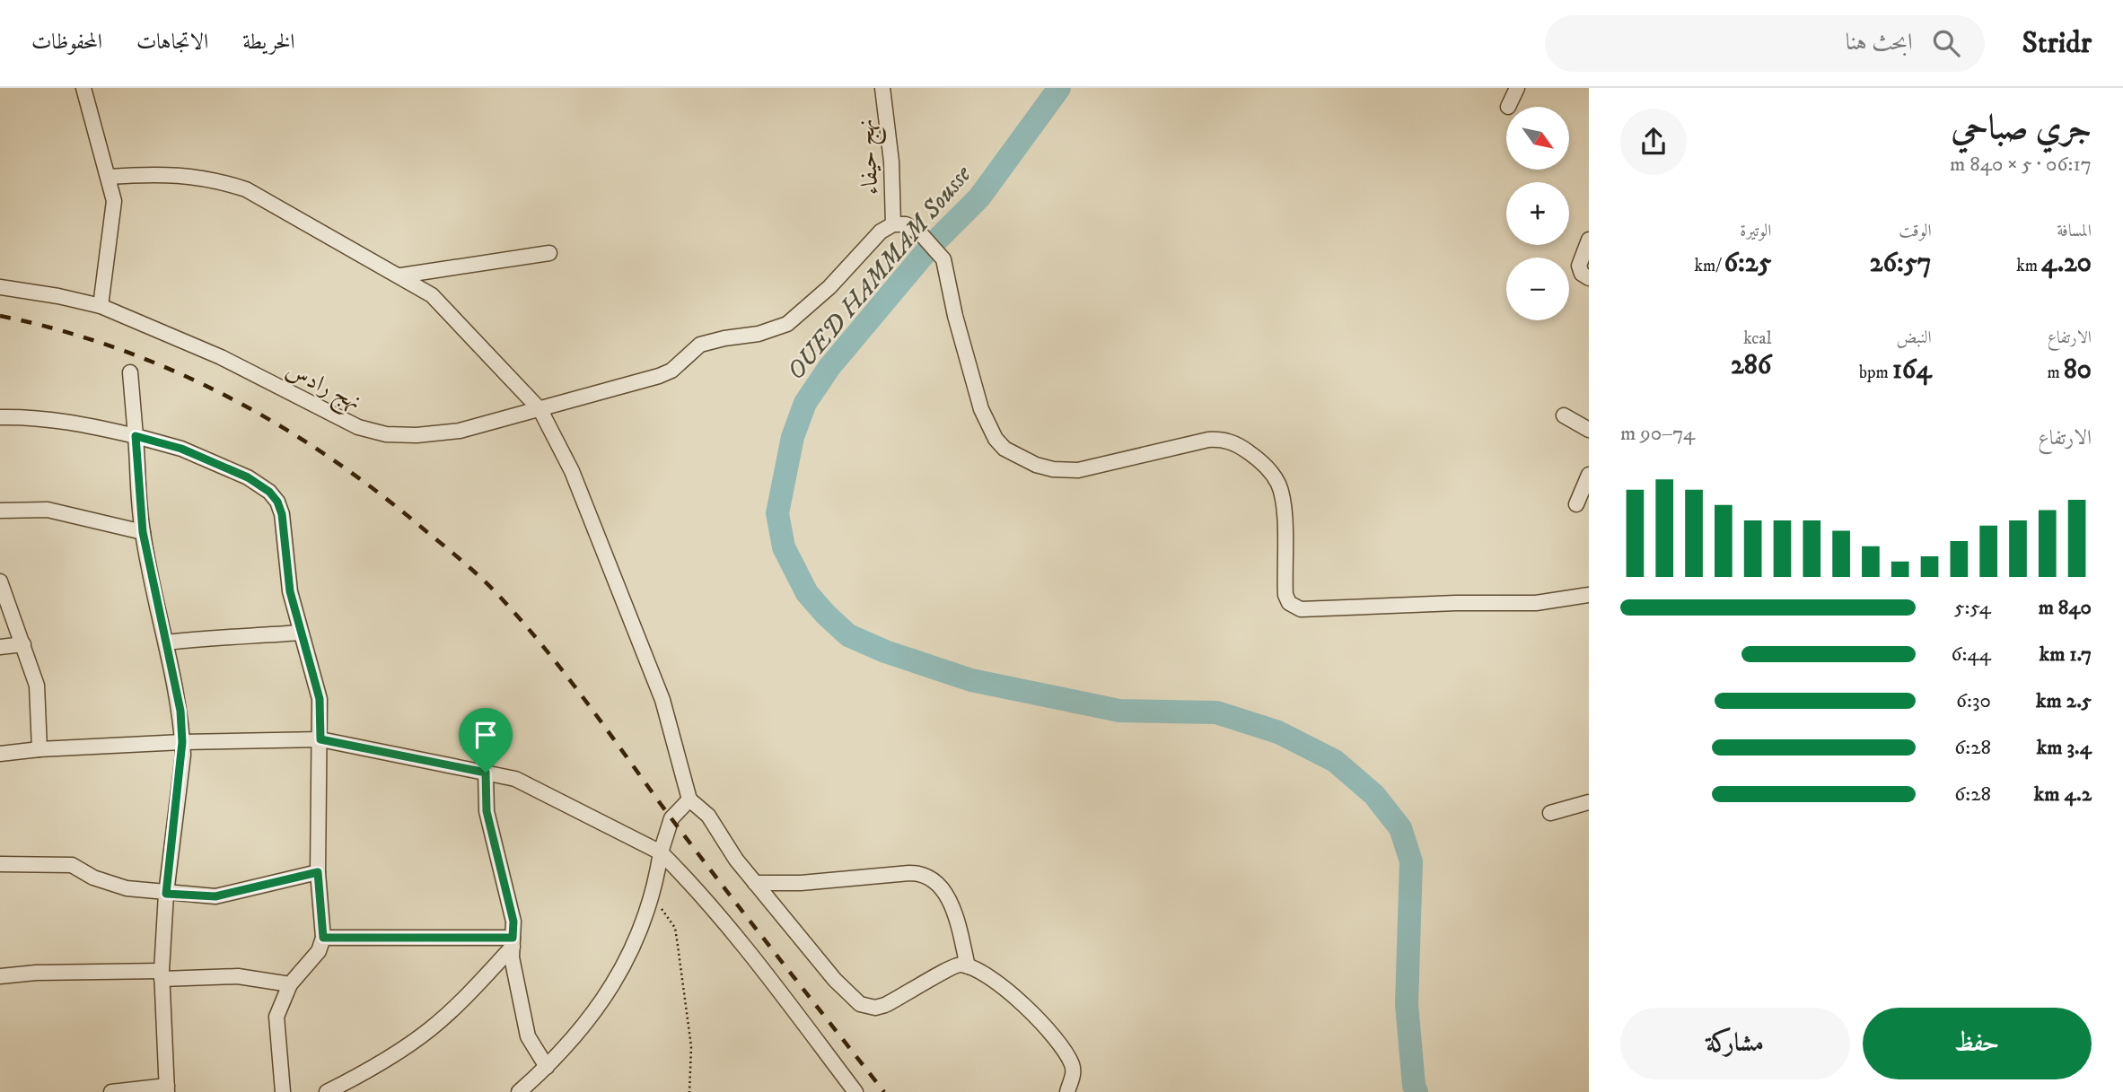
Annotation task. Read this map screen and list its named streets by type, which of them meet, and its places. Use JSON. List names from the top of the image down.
{
  "streets": {
    "street": ["نهج حيفاء", "نهج رادس"]
  },
  "crossings": [
    ["نهج حيفاء", "نهج رادس"]
  ],
  "water": ["OUED HAMMAM Sousse"],
  "north": "bottom right",
  "page": {
    "header": "Stridr",
    "search": "ابحث هنا",
    "nav": ["الخريطة", "الاتجاهات", "المحفوظات"],
    "heading": ["جري صباحي", "06:17 · 5 × 840 m"],
    "map_buttons": ["+", "−"],
    "stats": [
      ["المسافة", "4.20 km"],
      ["الوقت", "26:57"],
      ["الوتيرة", "6:25 /km"],
      ["الارتفاع", "80 m"],
      ["النبض", "164 bpm"],
      ["kcal", "286"]
    ],
    "chart": ["الارتفاع", "74–90 m"],
    "list": [
      {
        "name": "840 m",
        "note": "5:54"
      },
      {
        "name": "1.7 km",
        "note": "6:44"
      },
      {
        "name": "2.5 km",
        "note": "6:30"
      },
      {
        "name": "3.4 km",
        "note": "6:28"
      },
      {
        "name": "4.2 km",
        "note": "6:28"
      }
    ],
    "buttons": ["حفظ", "مشاركة"]
  }
}
